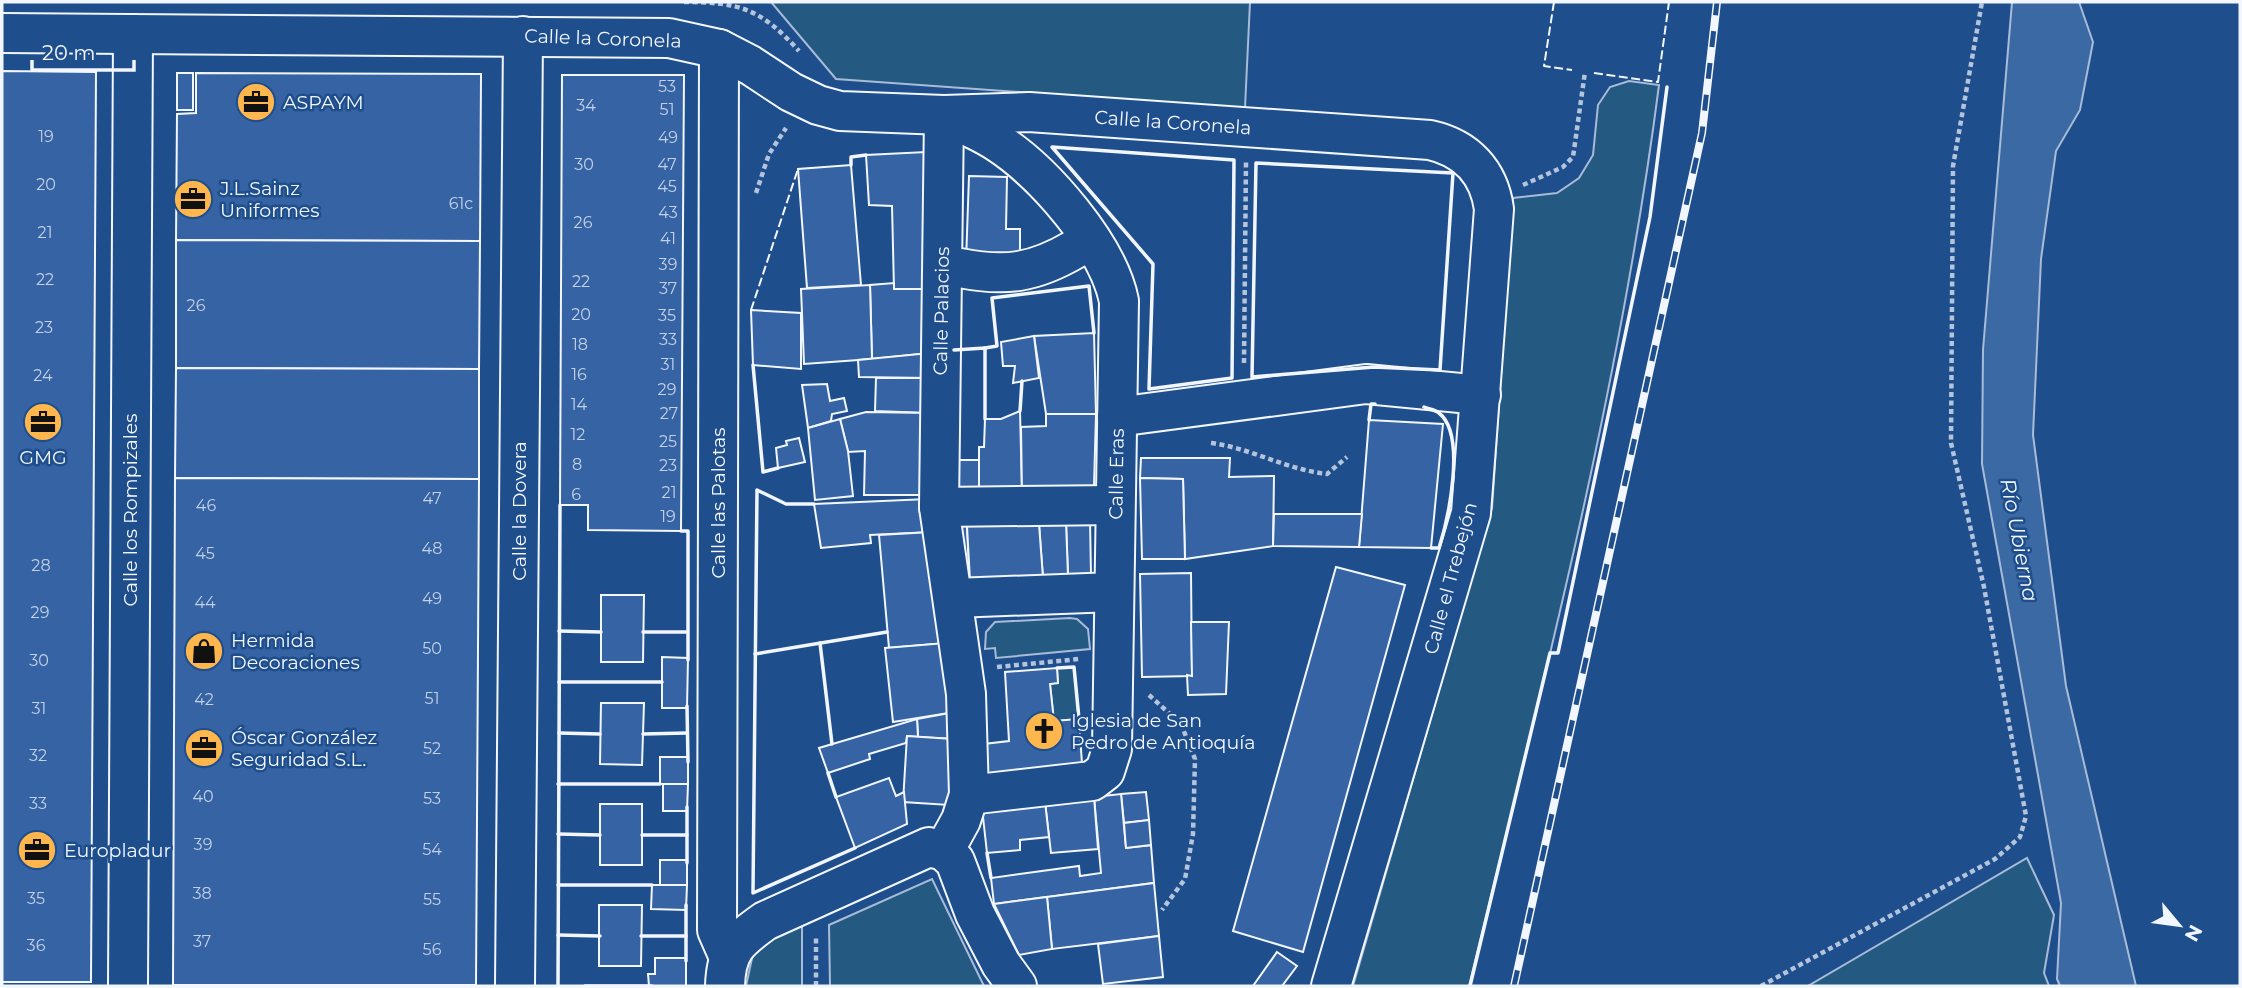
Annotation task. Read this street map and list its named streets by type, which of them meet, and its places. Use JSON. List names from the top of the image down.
{
  "streets": {
    "street": [
      "Calle la Coronela",
      "Calle Palacios",
      "Calle Eras",
      "Calle las Palotas",
      "Calle los Rompizales",
      "Calle la Dovera",
      "Calle el Trebejón"
    ]
  },
  "crossings": [
    ["Calle la Coronela", "Calle Palacios"],
    ["Calle la Coronela", "Calle Eras"],
    ["Calle la Coronela", "Calle las Palotas"],
    ["Calle la Coronela", "Calle los Rompizales"],
    ["Calle la Coronela", "Calle la Dovera"],
    ["Calle la Coronela", "Calle el Trebejón"],
    ["Calle Palacios", "Calle Eras"]
  ],
  "water": ["Río Ubierna"],
  "places": {
    "office": [
      "ASPAYM",
      "J.L.Sainz Uniformes",
      "GMG",
      "Óscar González Seguridad S.L.",
      "Europladur"
    ],
    "shop": ["Hermida Decoraciones"],
    "church": ["Iglesia de San Pedro de Antioquía"]
  },
  "house_numbers": [
    "53",
    "34",
    "51",
    "19",
    "49",
    "30",
    "47",
    "20",
    "45",
    "61c",
    "43",
    "26",
    "21",
    "41",
    "39",
    "22",
    "22",
    "37",
    "26",
    "20",
    "35",
    "23",
    "33",
    "18",
    "31",
    "16",
    "24",
    "29",
    "14",
    "27",
    "12",
    "25",
    "8",
    "23",
    "21",
    "6",
    "47",
    "46",
    "19",
    "48",
    "45",
    "28",
    "49",
    "44",
    "29",
    "50",
    "30",
    "51",
    "42",
    "31",
    "52",
    "32",
    "40",
    "53",
    "33",
    "39",
    "54",
    "38",
    "35",
    "55",
    "37",
    "36",
    "56"
  ],
  "scale_bar": "20 m",
  "north": "bottom right"
}
